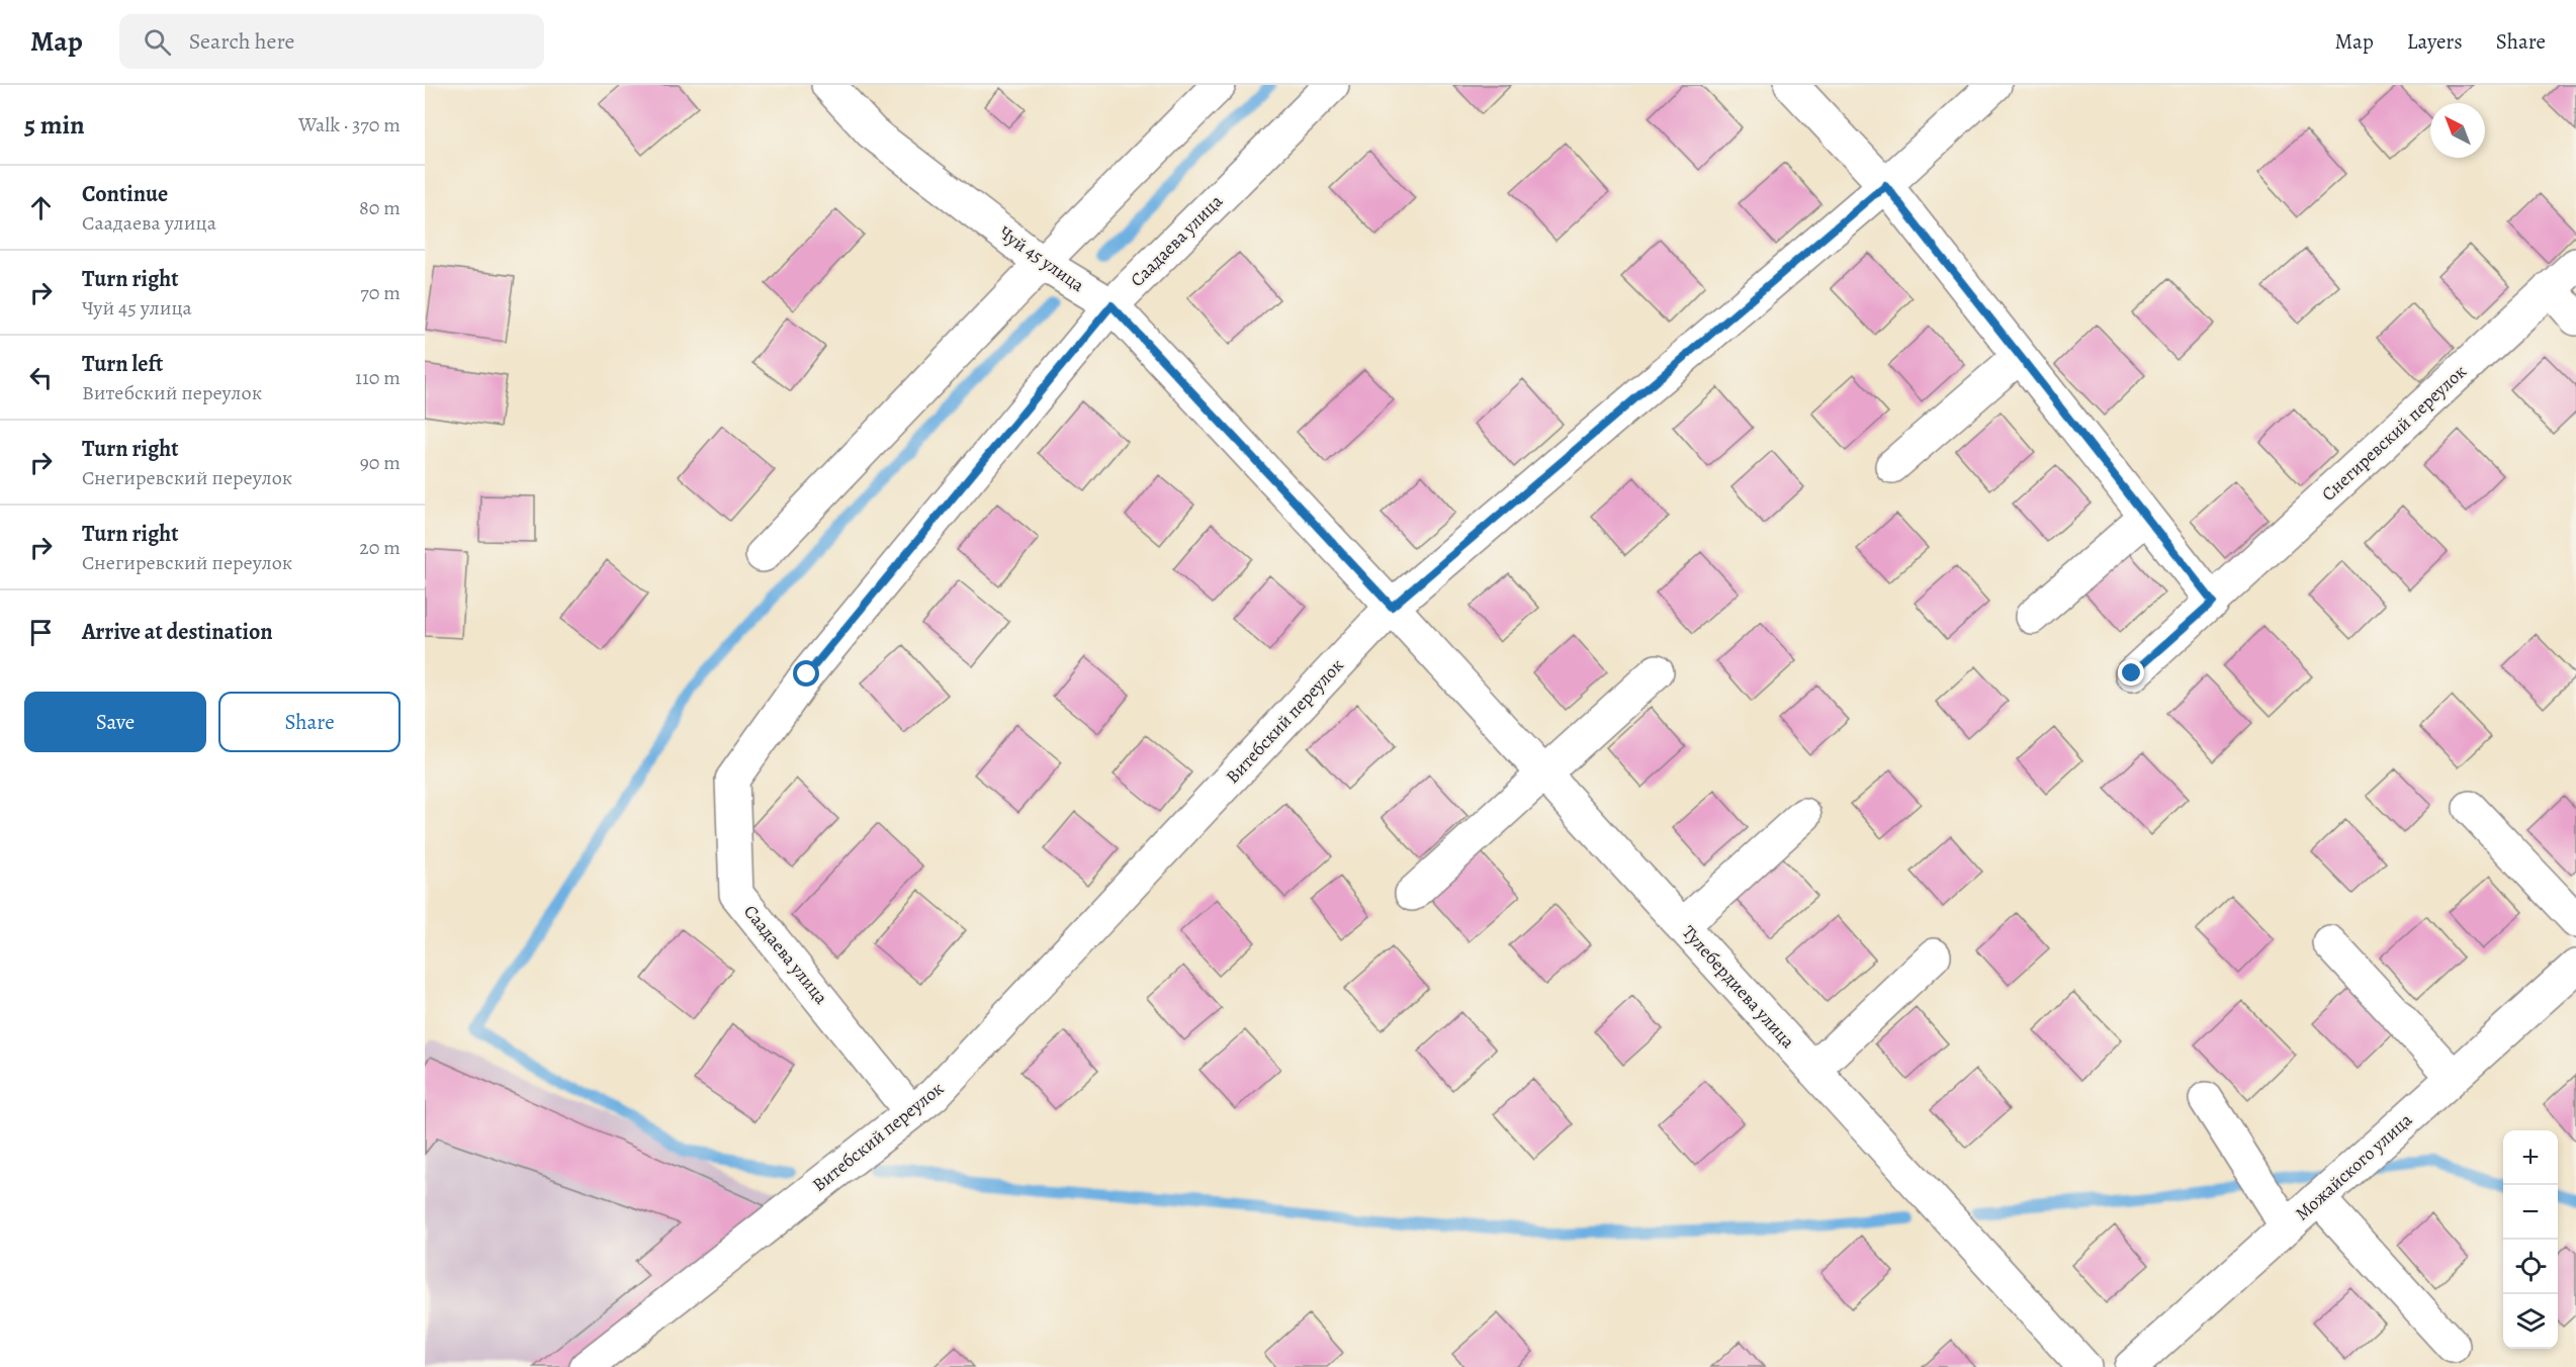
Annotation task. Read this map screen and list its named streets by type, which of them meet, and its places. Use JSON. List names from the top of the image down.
{
  "streets": {
    "street": [
      "Саадаева улица",
      "Чуй 45 улица",
      "Снегиревский переулок",
      "Витебский переулок",
      "Тулебердиева улица",
      "Можайского улица"
    ]
  },
  "crossings": [
    ["Саадаева улица", "Чуй 45 улица"],
    ["Саадаева улица", "Витебский переулок"],
    ["Чуй 45 улица", "Витебский переулок"],
    ["Чуй 45 улица", "Тулебердиева улица"],
    ["Витебский переулок", "Тулебердиева улица"]
  ],
  "north": "top left",
  "page": {
    "header": "Map",
    "search": "Search here",
    "nav": ["Map", "Layers", "Share"],
    "heading": ["5 min", "Walk · 370 m"],
    "list": [
      ["Continue", "Саадаева улица", "80 m"],
      ["Turn right", "Чуй 45 улица", "70 m"],
      ["Turn left", "Витебский переулок", "110 m"],
      ["Turn right", "Снегиревский переулок", "90 m"],
      ["Turn right", "Снегиревский переулок", "20 m"],
      "Arrive at destination"
    ],
    "buttons": ["Save", "Share"],
    "map_buttons": ["+", "−"]
  }
}
